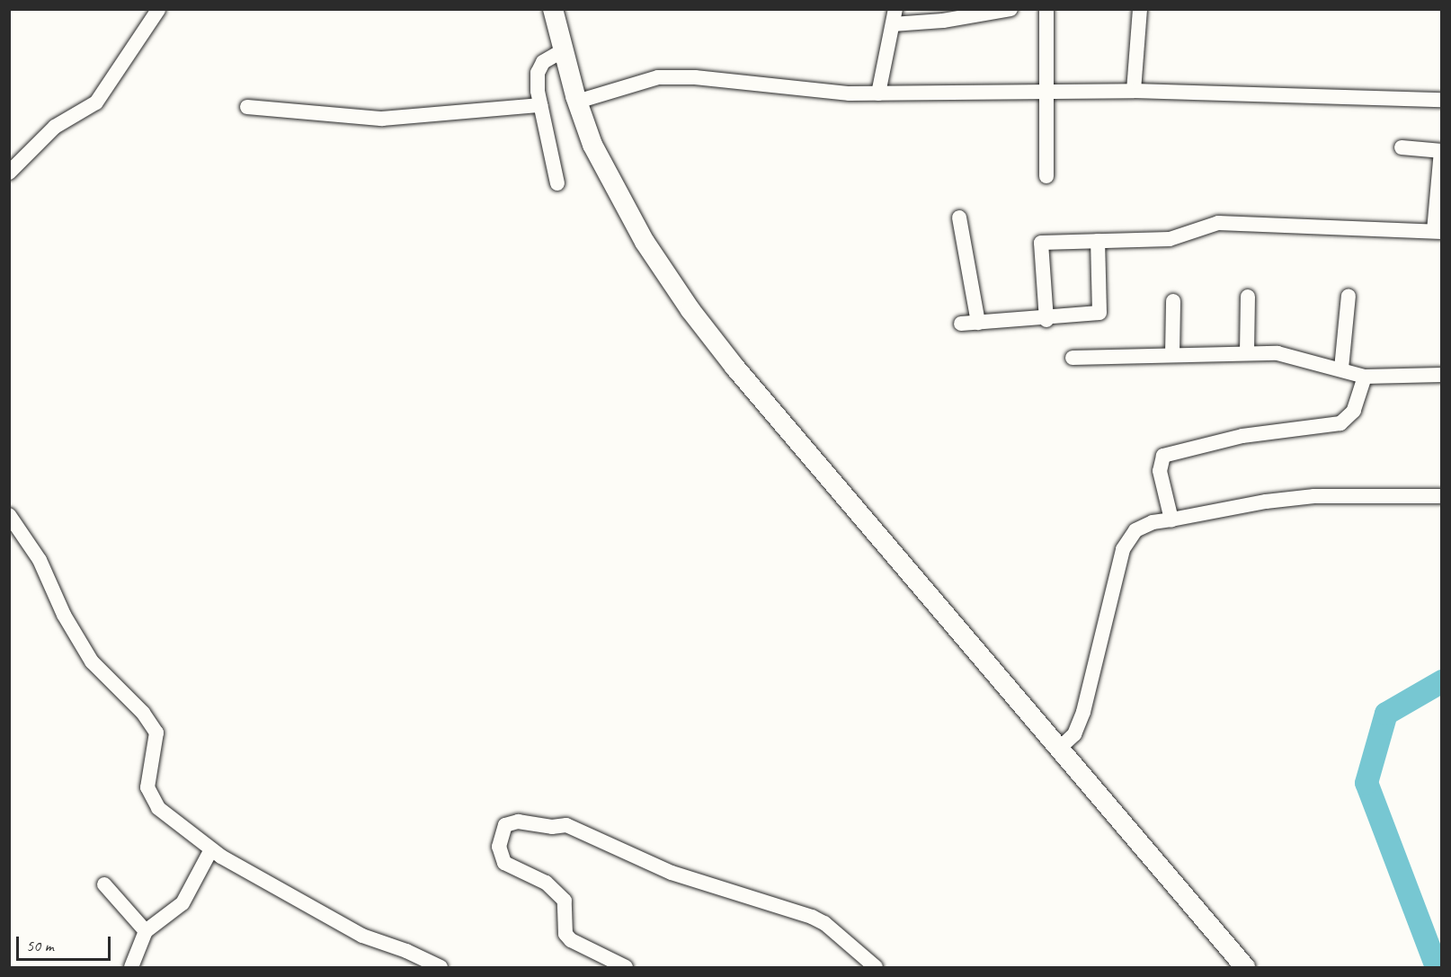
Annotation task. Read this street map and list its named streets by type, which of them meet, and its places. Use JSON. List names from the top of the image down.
{
  "scale_bar": "50 m"
}
